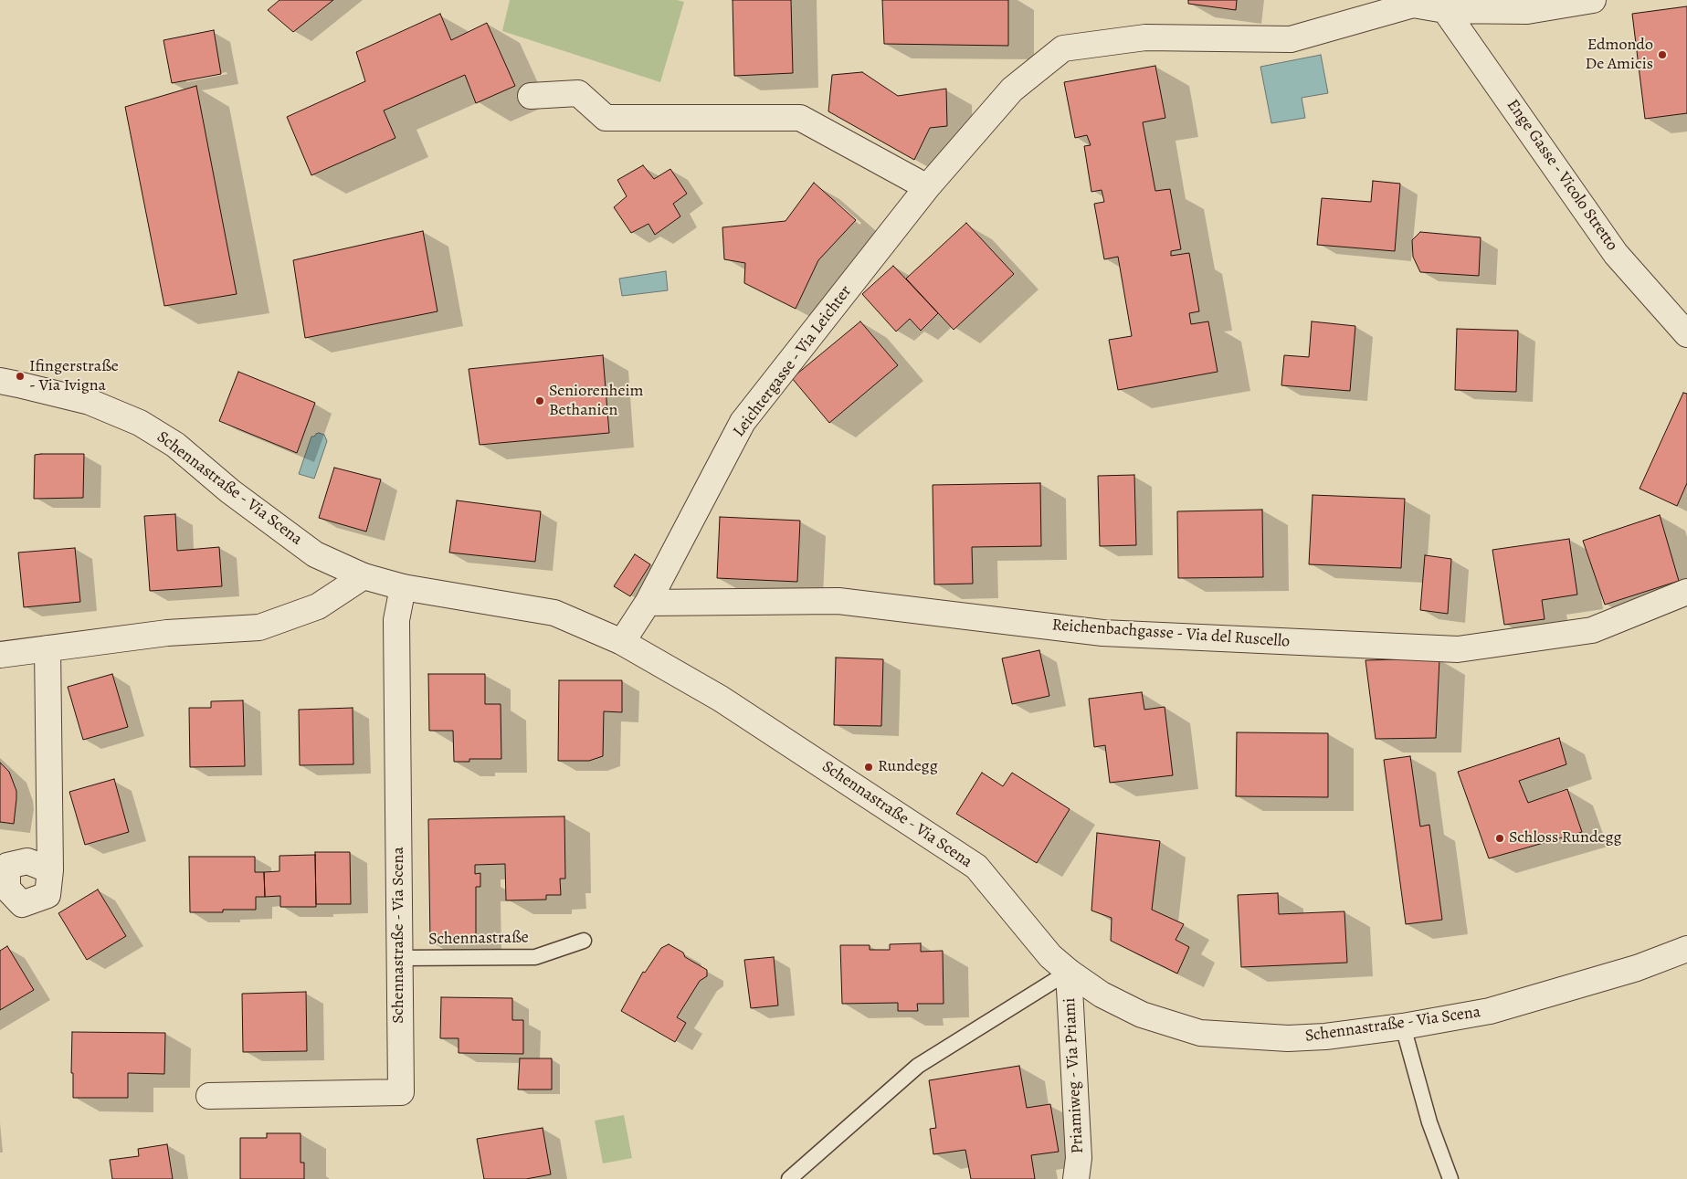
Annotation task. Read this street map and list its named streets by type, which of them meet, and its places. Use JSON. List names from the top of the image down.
{
  "streets": {
    "street": [
      "Enge Gasse - Vicolo Stretto",
      "Leichtergasse - Via Leichter",
      "Schennastraße - Via Scena",
      "Reichenbachgasse - Via del Ruscello",
      "Priamiweg - Via Priami"
    ],
    "lane": ["Schennastraße"]
  },
  "crossings": [
    ["Enge Gasse - Vicolo Stretto", "Leichtergasse - Via Leichter"],
    ["Leichtergasse - Via Leichter", "Schennastraße - Via Scena"],
    ["Leichtergasse - Via Leichter", "Reichenbachgasse - Via del Ruscello"],
    ["Schennastraße - Via Scena", "Schennastraße"],
    ["Schennastraße - Via Scena", "Priamiweg - Via Priami"]
  ],
  "places": [
    "Edmondo De Amicis",
    "Ifingerstraße - Via Ivigna",
    "Seniorenheim Bethanien",
    "Rundegg",
    "Schloss Rundegg"
  ]
}
